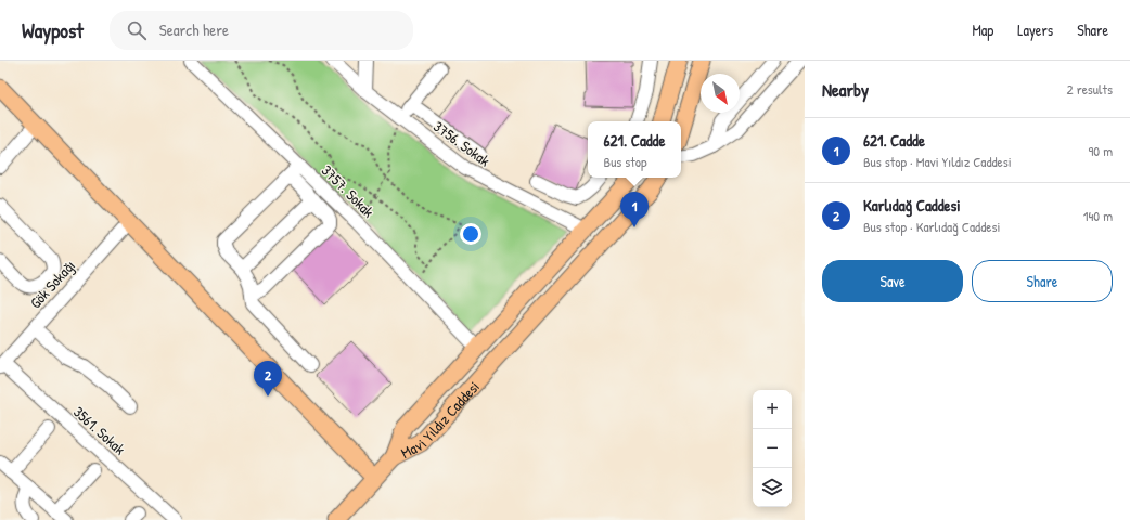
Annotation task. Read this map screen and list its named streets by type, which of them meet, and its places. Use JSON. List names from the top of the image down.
{
  "streets": {
    "main road": ["Mavi Yıldız Caddesi"],
    "street": [
      "3756. Sokak",
      "3757. Sokak",
      "Gök Sokağı",
      "3561. Sokak"
    ]
  },
  "crossings": [
    ["3756. Sokak", "Mavi Yıldız Caddesi"],
    ["3757. Sokak", "Mavi Yıldız Caddesi"],
    ["Gök Sokağı", "3561. Sokak"]
  ],
  "north": "bottom right",
  "page": {
    "header": "Waypost",
    "search": "Search here",
    "nav": ["Map", "Layers", "Share"],
    "heading": ["Nearby", "2 results"],
    "list": [
      {
        "mark": "1",
        "name": "621. Cadde",
        "note": "Bus stop · Mavi Yıldız Caddesi",
        "value": "90 m"
      },
      {
        "mark": "2",
        "name": "Karlıdağ Caddesi",
        "note": "Bus stop · Karlıdağ Caddesi",
        "value": "140 m"
      }
    ],
    "popup": ["621. Cadde", "Bus stop"],
    "pins": ["1", "2"],
    "buttons": ["Save", "Share"],
    "map_buttons": ["+", "−"]
  }
}
